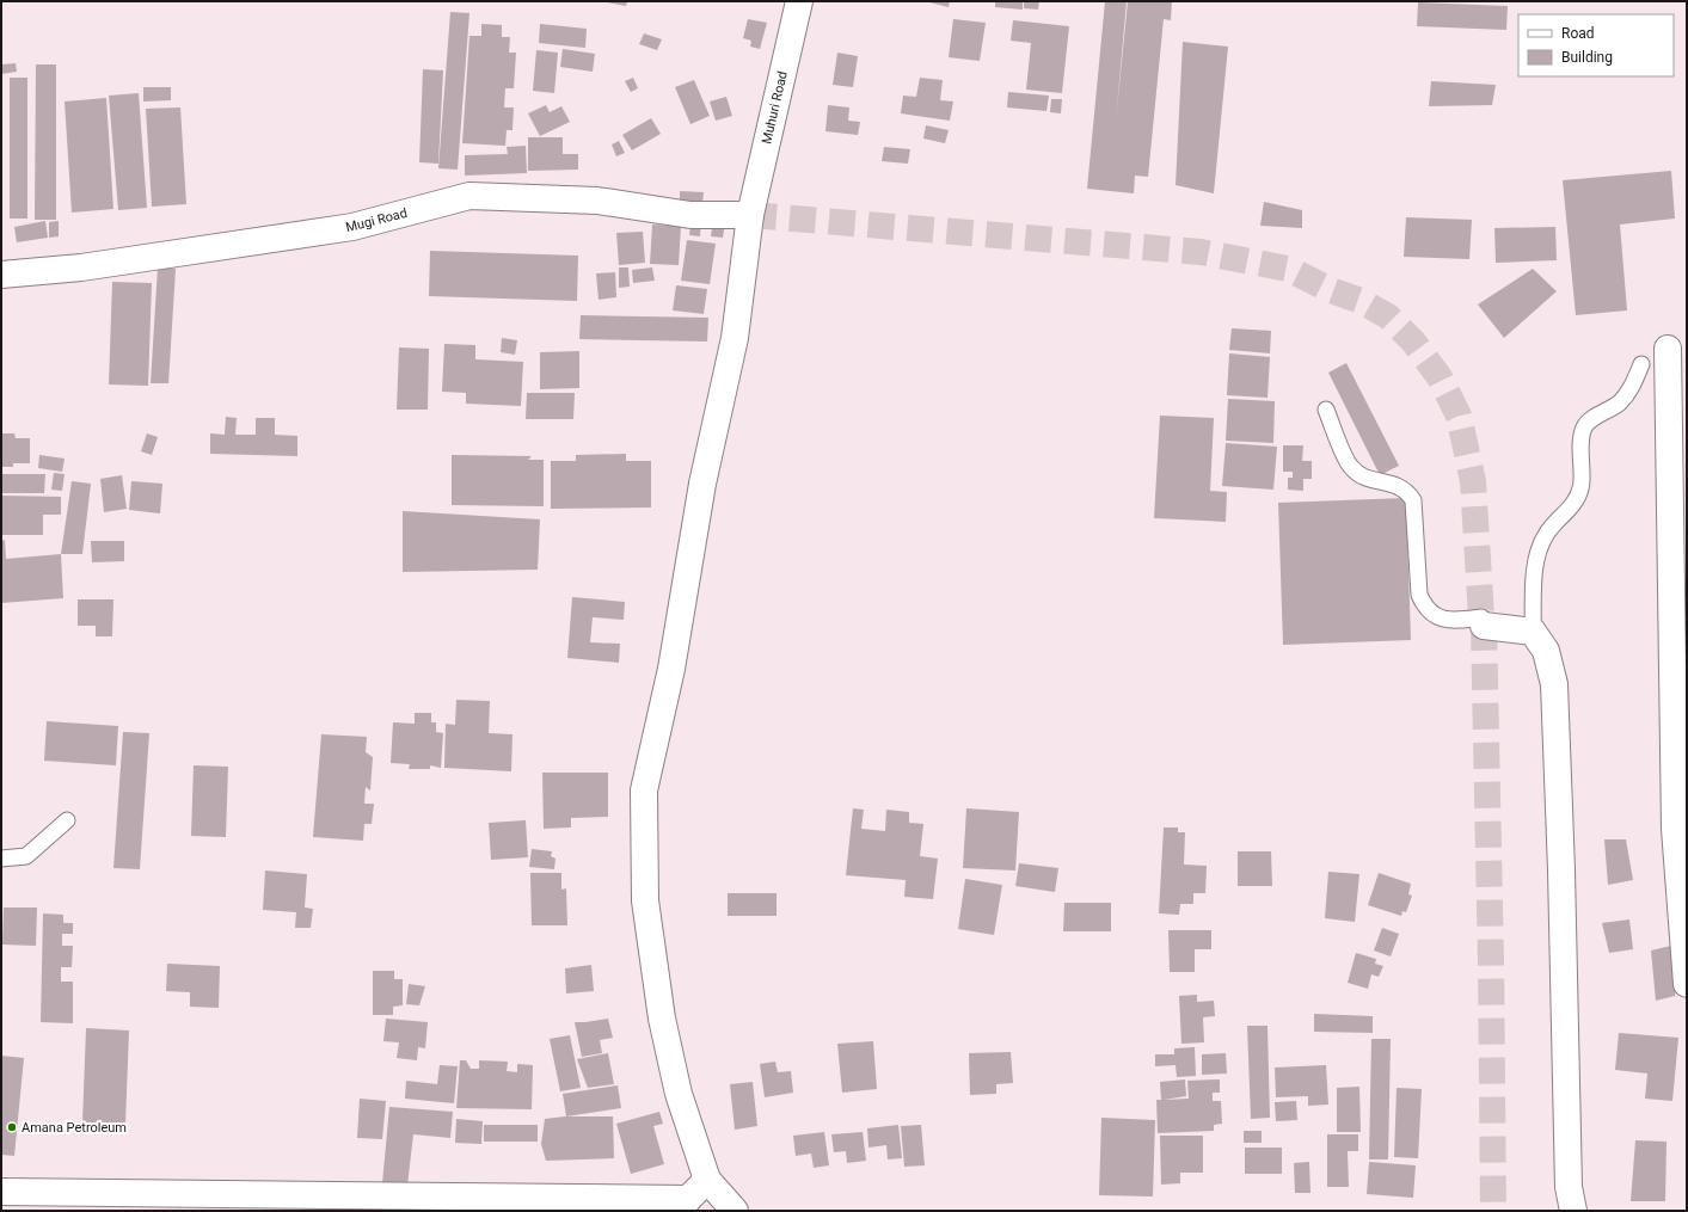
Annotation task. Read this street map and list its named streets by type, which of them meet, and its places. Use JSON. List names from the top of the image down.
{
  "streets": {
    "street": ["Muhuri Road", "Mugi Road"]
  },
  "crossings": [
    ["Muhuri Road", "Mugi Road"]
  ],
  "places": ["Amana Petroleum"],
  "legend": ["Road", "Building"]
}
